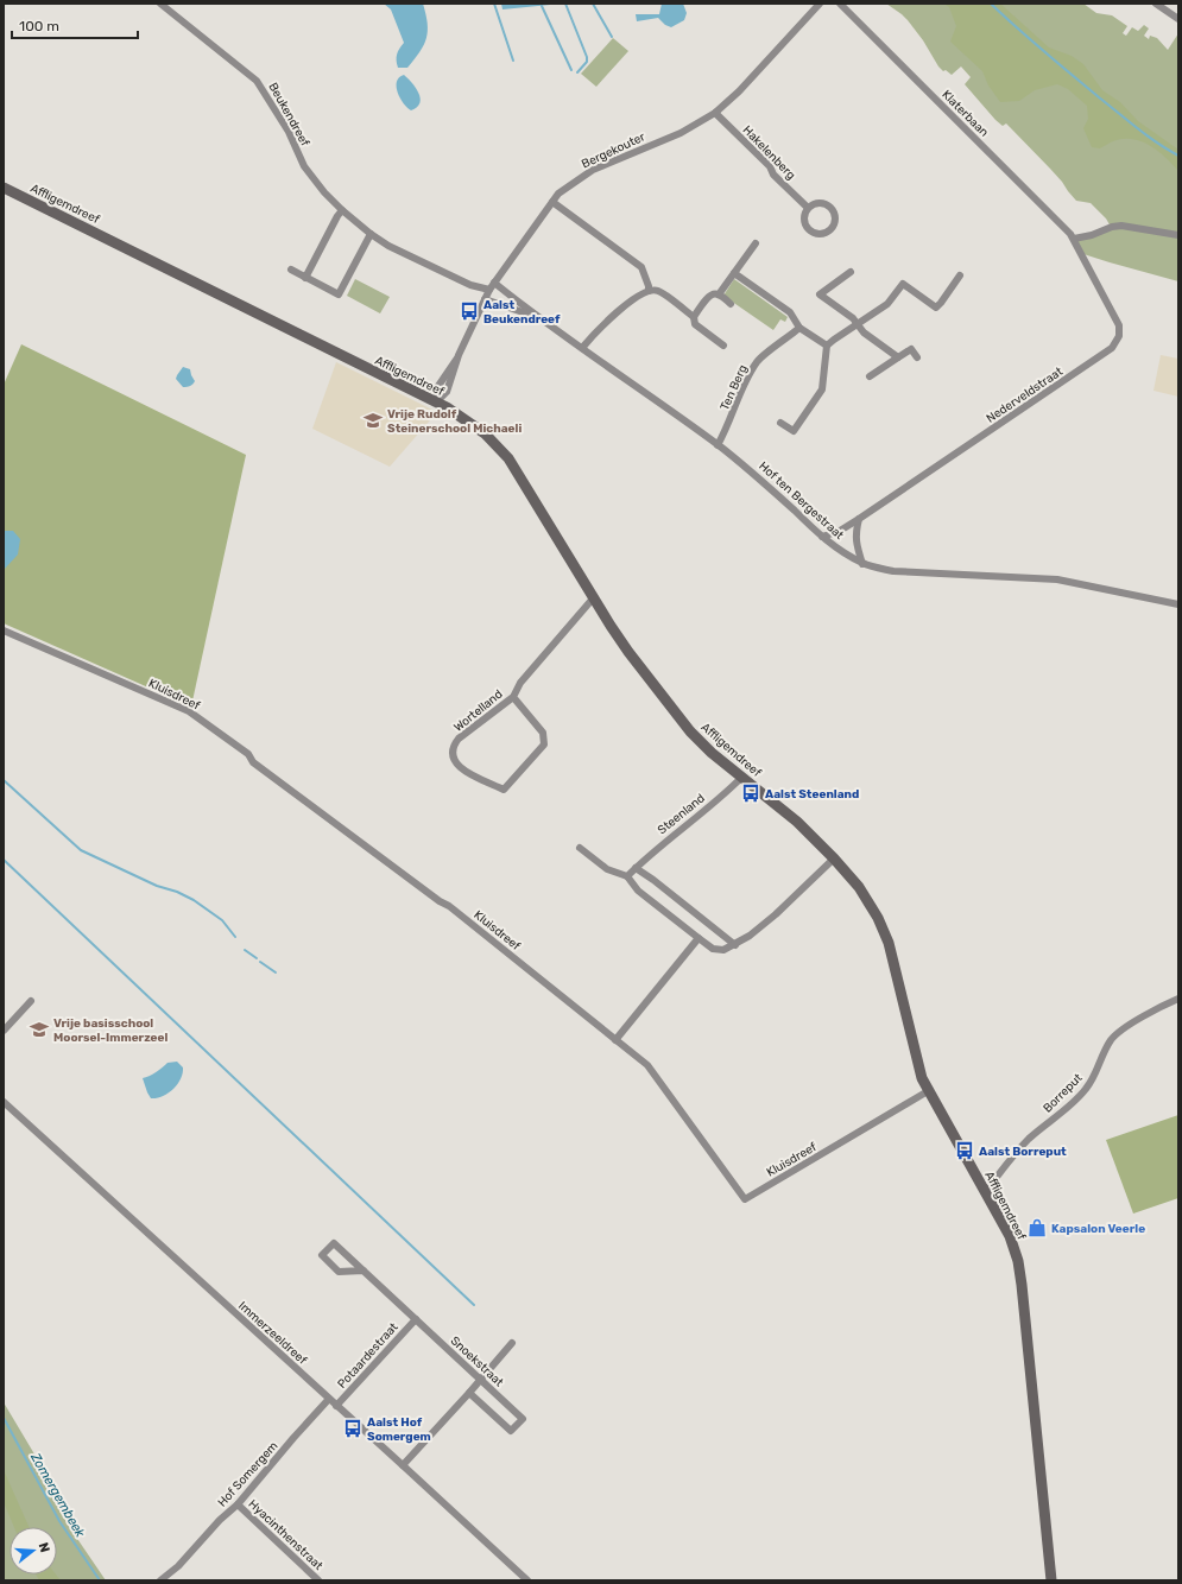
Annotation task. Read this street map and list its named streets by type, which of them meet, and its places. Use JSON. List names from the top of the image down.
{
  "streets": {
    "street": [
      "Klaterbaan",
      "Beukendreef",
      "Bergekouter",
      "Hakelenberg",
      "Affligemdreef",
      "Ten Berg",
      "Nederveldstraat",
      "Hof ten Bergestraat",
      "Kluisdreef",
      "Wortelland",
      "Steenland",
      "Borreput",
      "Immerzeeldreef",
      "Potaardestraat",
      "Snoekstraat",
      "Hof Somergem",
      "Hyacinthenstraat"
    ]
  },
  "crossings": [
    ["Klaterbaan", "Nederveldstraat"],
    ["Beukendreef", "Bergekouter"],
    ["Bergekouter", "Hakelenberg"],
    ["Bergekouter", "Affligemdreef"],
    ["Bergekouter", "Hof ten Bergestraat"],
    ["Affligemdreef", "Kluisdreef"],
    ["Affligemdreef", "Wortelland"],
    ["Affligemdreef", "Steenland"],
    ["Affligemdreef", "Borreput"],
    ["Ten Berg", "Hof ten Bergestraat"],
    ["Nederveldstraat", "Hof ten Bergestraat"],
    ["Immerzeeldreef", "Potaardestraat"],
    ["Immerzeeldreef", "Hof Somergem"],
    ["Potaardestraat", "Snoekstraat"],
    ["Hof Somergem", "Hyacinthenstraat"]
  ],
  "water": ["Zomergembeek"],
  "places": {
    "bus stop": [
      "Aalst Beukendreef",
      "Aalst Steenland",
      "Aalst Borreput",
      "Aalst Hof Somergem"
    ],
    "school or university": ["Vrije Rudolf Steinerschool Michaeli", "Vrije basisschool Moorsel-Immerzeel"],
    "shop": ["Kapsalon Veerle"]
  },
  "scale_bar": "100 m",
  "north": "right"
}
